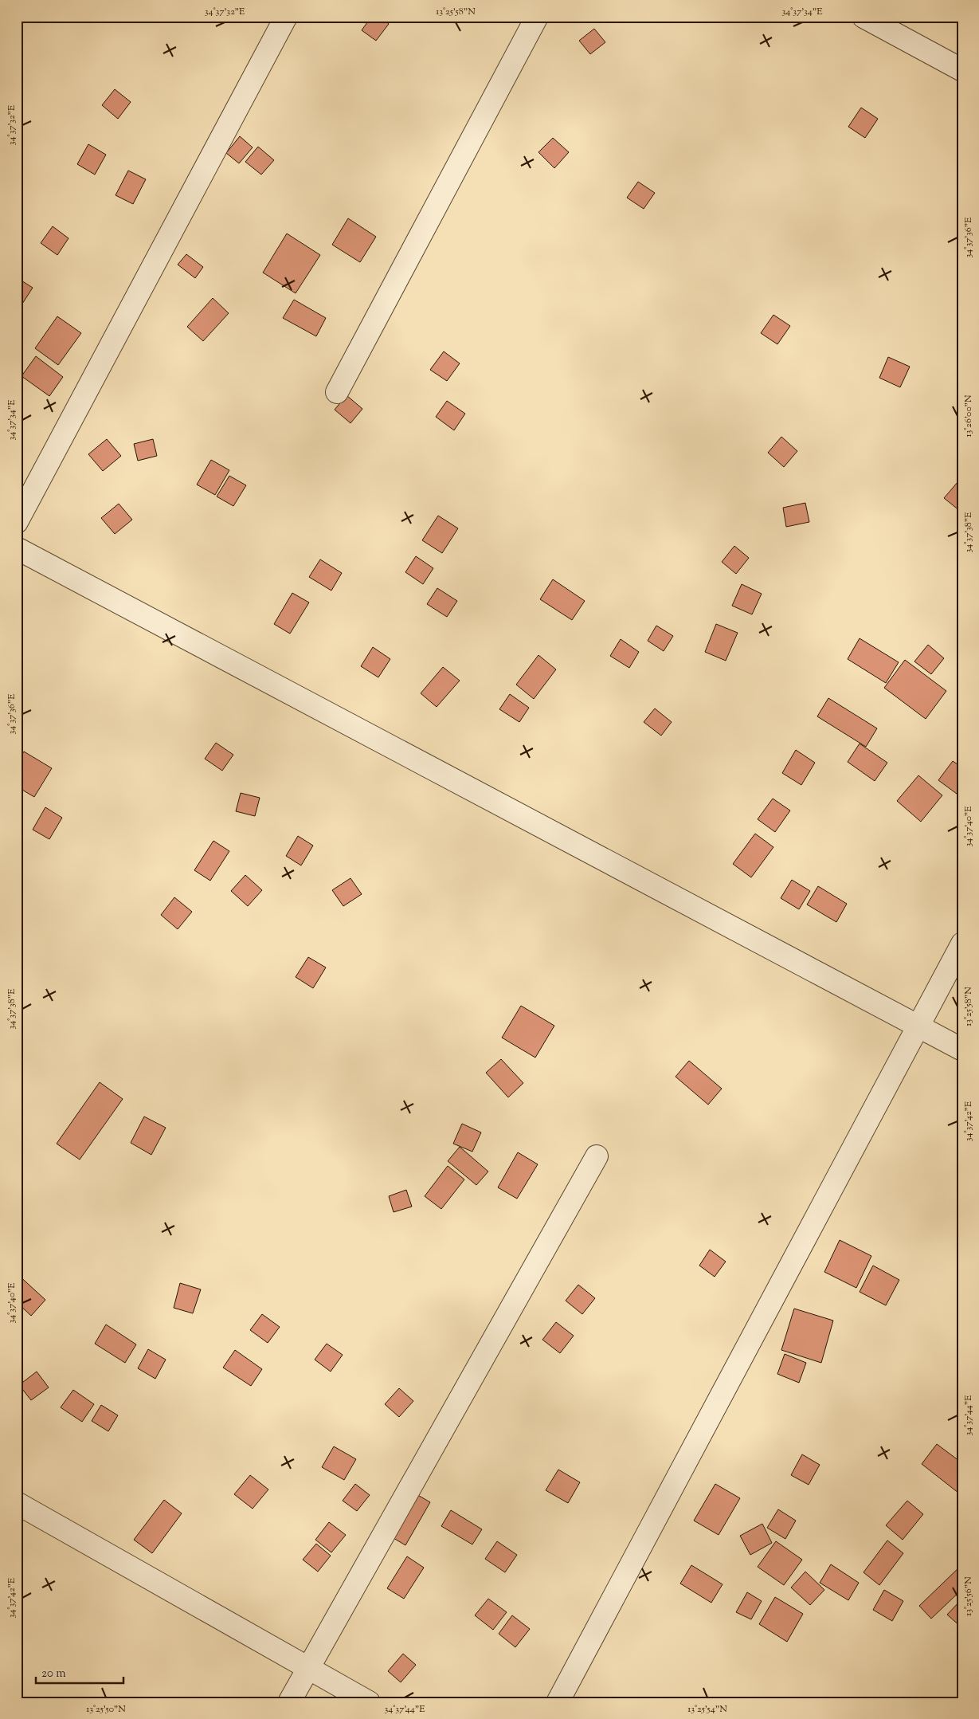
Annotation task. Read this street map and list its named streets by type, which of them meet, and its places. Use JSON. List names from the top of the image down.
{
  "scale_bar": "20 m",
  "coordinates": [
    "34°37'32\"E",
    "13°25'58\"N",
    "34°37'34\"E",
    "34°37'36\"E",
    "13°26'00\"N",
    "34°37'38\"E",
    "34°37'40\"E",
    "34°37'42\"E",
    "34°37'44\"E",
    "13°25'56\"N",
    "13°25'50\"N",
    "13°25'54\"N"
  ]
}
